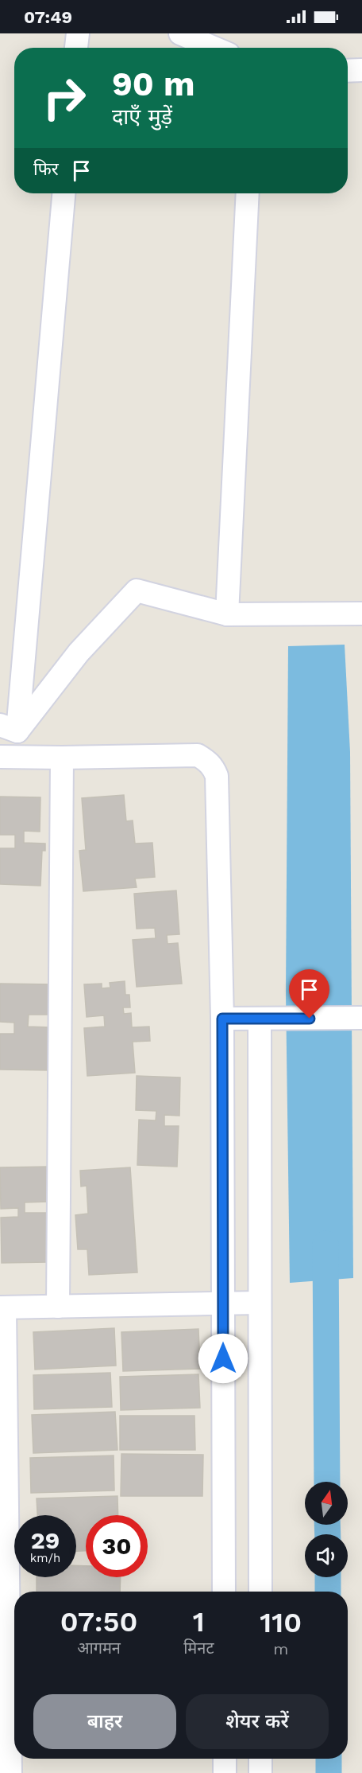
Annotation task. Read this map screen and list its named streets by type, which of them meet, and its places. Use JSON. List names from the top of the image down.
{
  "north": "top",
  "page": {
    "status": "07:49",
    "turn": ["90 m", "दाएँ मुड़ें"],
    "then": "फिर",
    "speed": "29 km/h",
    "limit": "30",
    "eta": [
      "07:50",
      "आगमन",
      "1",
      "मिनट",
      "110",
      "m"
    ],
    "buttons": ["बाहर", "शेयर करें"]
  }
}
